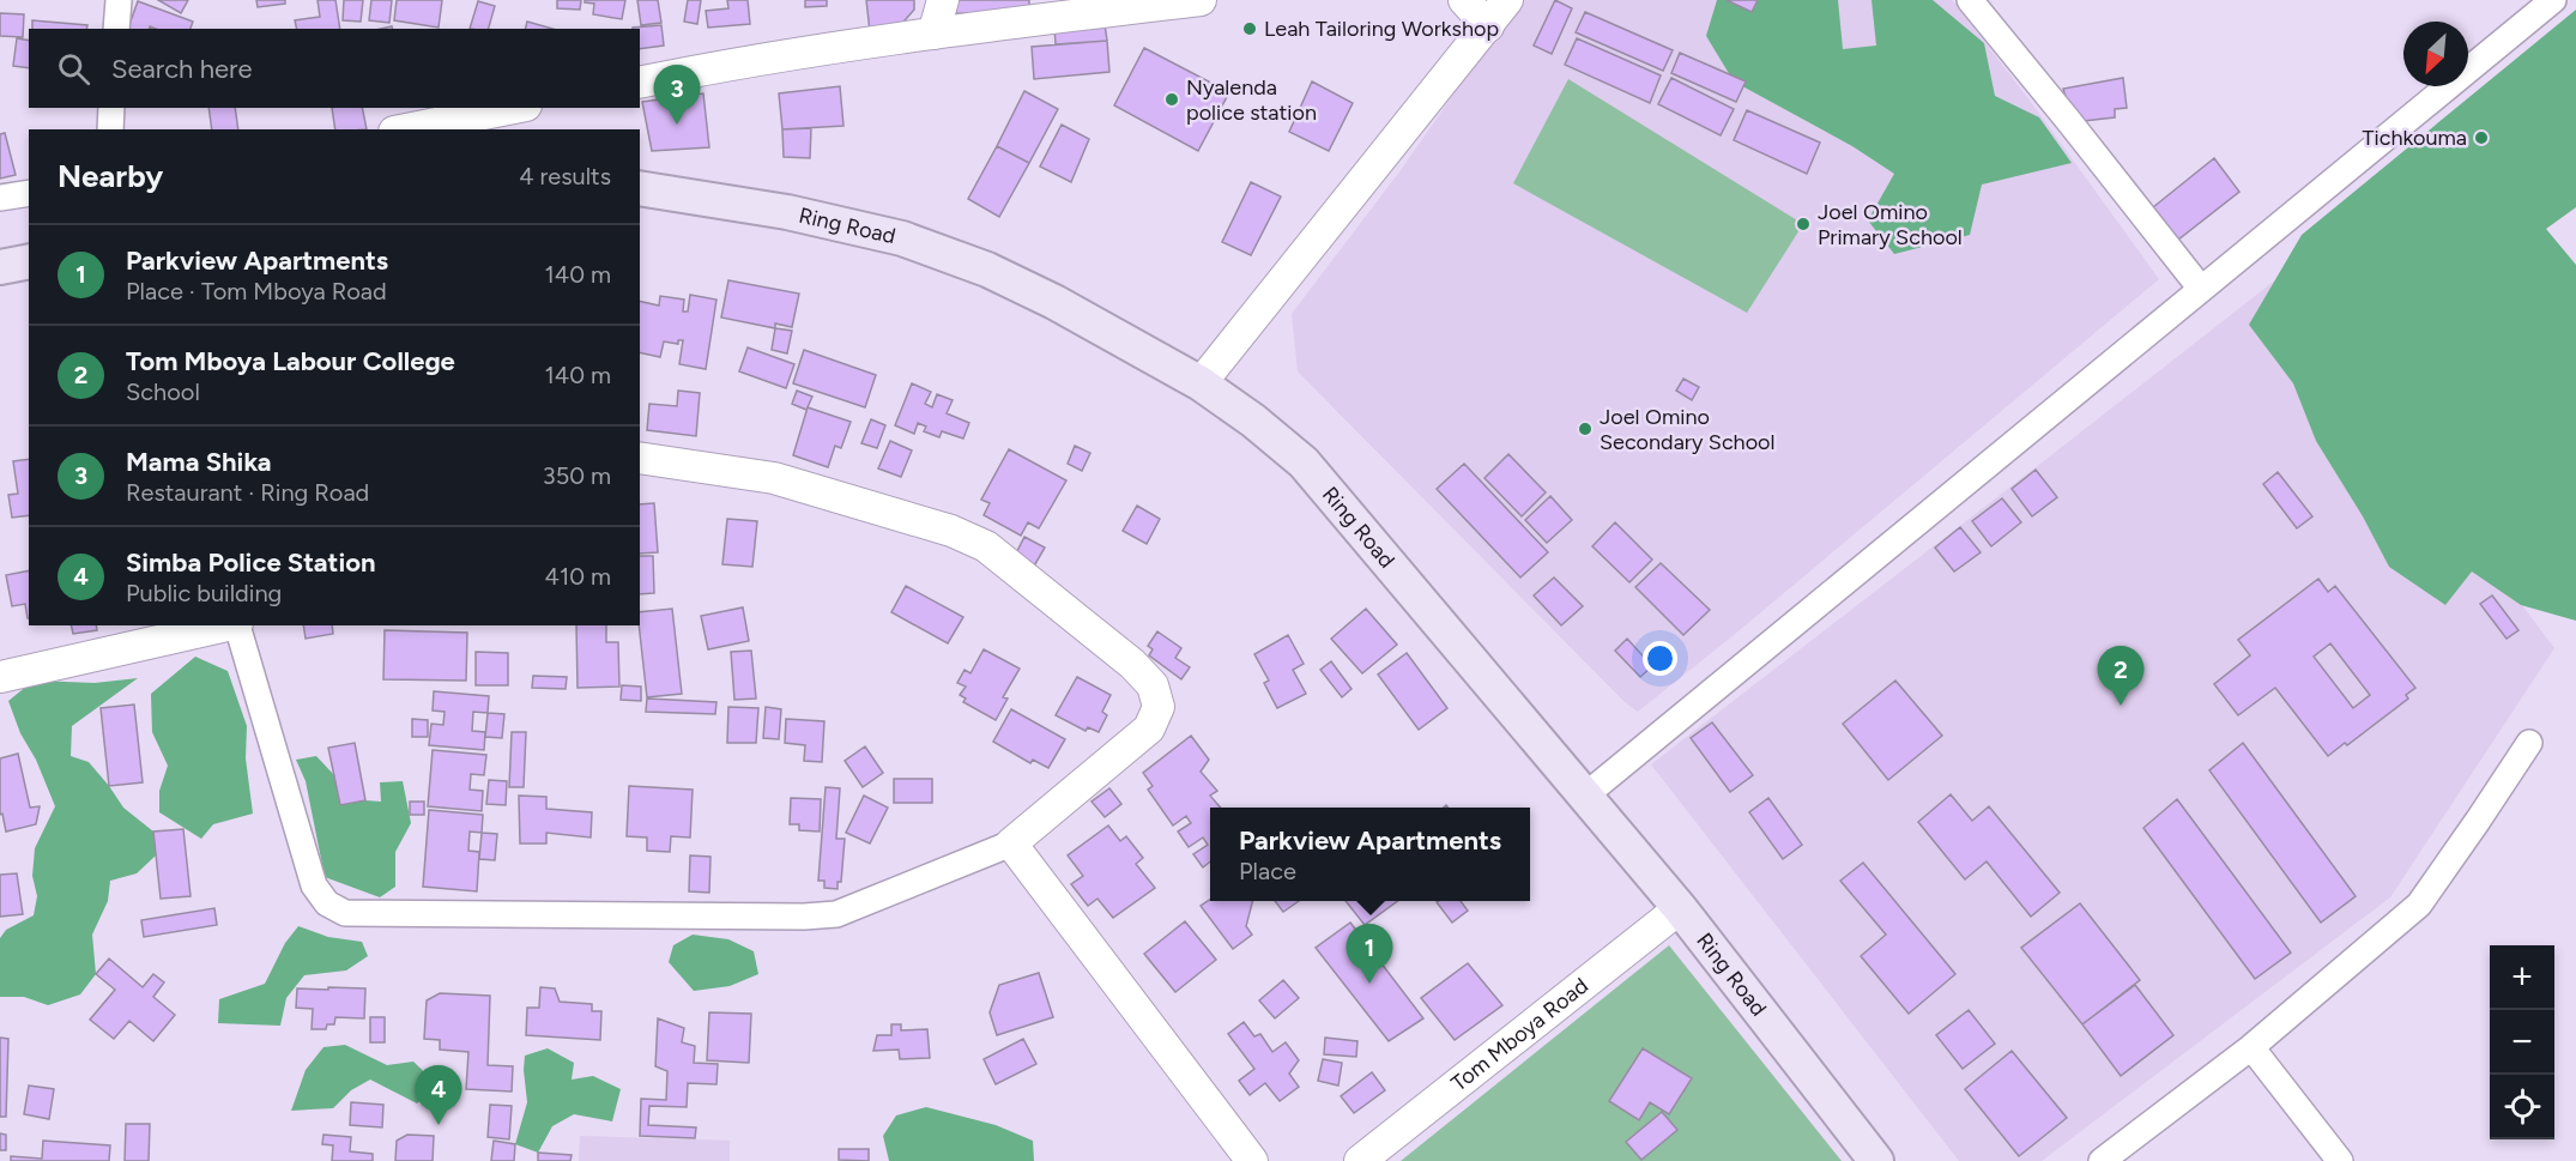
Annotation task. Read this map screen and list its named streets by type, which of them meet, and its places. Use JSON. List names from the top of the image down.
{
  "streets": {
    "main road": ["Ring Road"],
    "street": ["Tom Mboya Road"]
  },
  "crossings": [
    ["Ring Road", "Tom Mboya Road"]
  ],
  "places": [
    "Leah Tailoring Workshop",
    "Nyalenda police station",
    "Tichkouma",
    "Joel Omino Primary School",
    "Joel Omino Secondary School"
  ],
  "north": "bottom left",
  "page": {
    "search": "Search here",
    "pins": [
      "3",
      "2",
      "1",
      "4"
    ],
    "heading": ["Nearby", "4 results"],
    "list": [
      {
        "mark": "1",
        "name": "Parkview Apartments",
        "note": "Place · Tom Mboya Road",
        "value": "140 m"
      },
      {
        "mark": "2",
        "name": "Tom Mboya Labour College",
        "note": "School",
        "value": "140 m"
      },
      {
        "mark": "3",
        "name": "Mama Shika",
        "note": "Restaurant · Ring Road",
        "value": "350 m"
      },
      {
        "mark": "4",
        "name": "Simba Police Station",
        "note": "Public building",
        "value": "410 m"
      }
    ],
    "popup": ["Parkview Apartments", "Place"],
    "map_buttons": ["+", "−"]
  }
}
